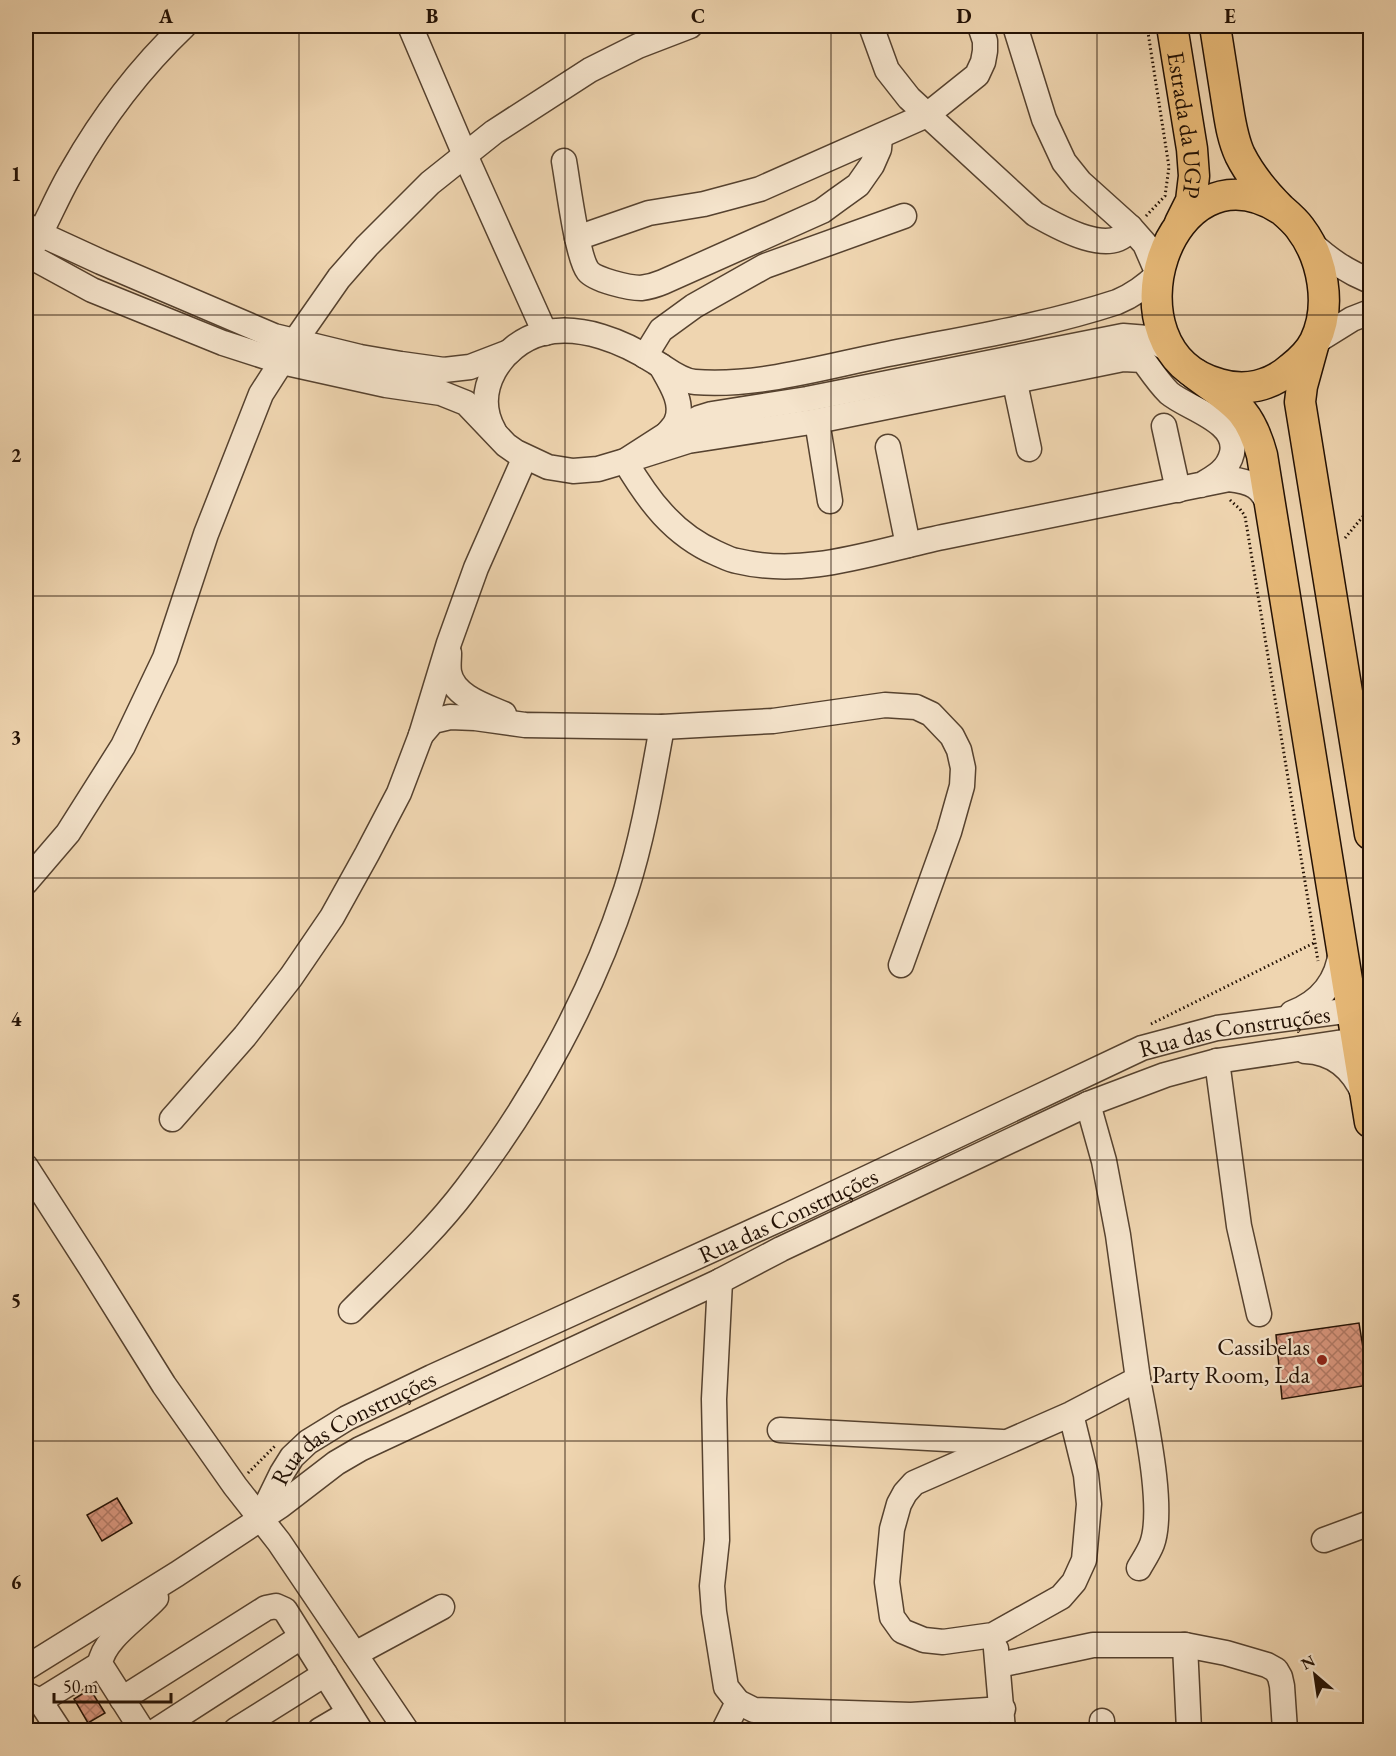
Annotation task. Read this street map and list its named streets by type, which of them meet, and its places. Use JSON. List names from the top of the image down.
{
  "streets": {
    "main road": ["Estrada da UGP"],
    "street": ["Rua das Construções"]
  },
  "places": ["Cassibelas Party Room, Lda"],
  "scale_bar": "50 m",
  "north": "top left",
  "grid": {
    "columns": [
      "A",
      "B",
      "C",
      "D",
      "E"
    ],
    "rows": [
      "1",
      "2",
      "3",
      "4",
      "5",
      "6"
    ]
  }
}
